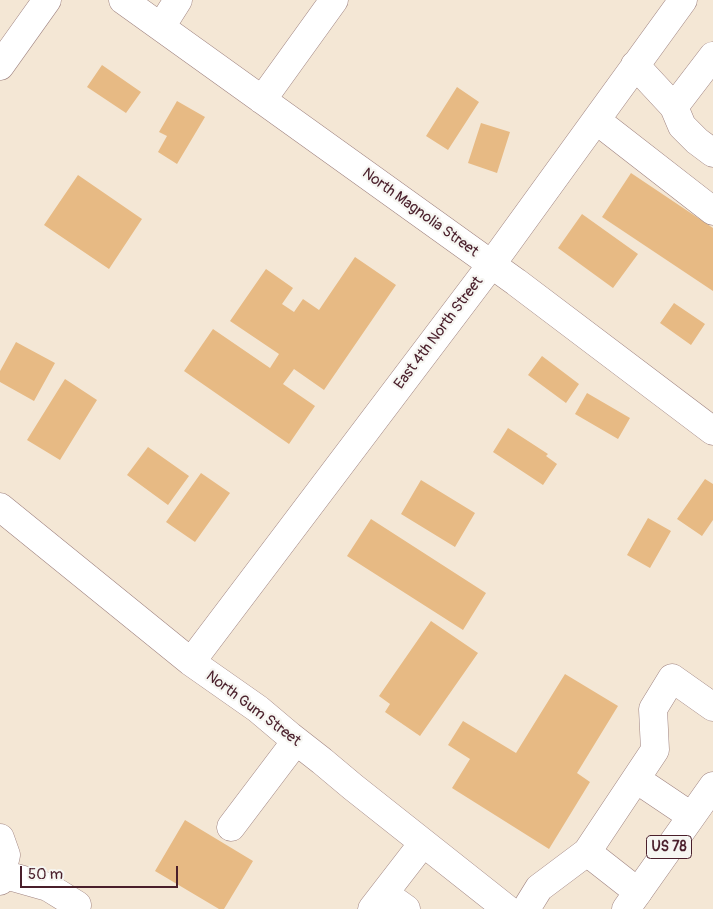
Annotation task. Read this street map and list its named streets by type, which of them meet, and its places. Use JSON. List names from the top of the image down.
{
  "streets": {
    "street": [
      "North Magnolia Street",
      "East 4th North Street",
      "North Gum Street",
      "US 78"
    ]
  },
  "crossings": [
    ["North Magnolia Street", "East 4th North Street"],
    ["East 4th North Street", "North Gum Street"]
  ],
  "scale_bar": "50 m"
}
